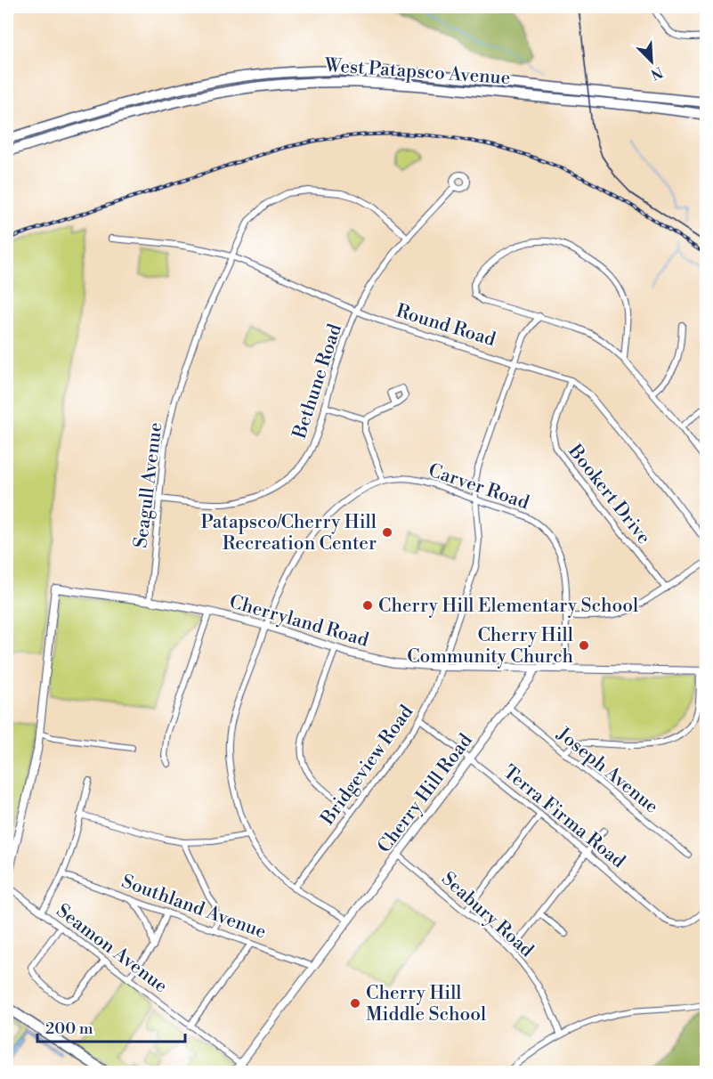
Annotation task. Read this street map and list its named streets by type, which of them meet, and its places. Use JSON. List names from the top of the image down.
{
  "streets": {
    "main road": ["West Patapsco Avenue"],
    "street": [
      "Round Road",
      "Bethune Road",
      "Seagull Avenue",
      "Carver Road",
      "Bookert Drive",
      "Cherryland Road",
      "Bridgeview Road",
      "Joseph Avenue",
      "Cherry Hill Road",
      "Terra Firma Road",
      "Southland Avenue",
      "Seabury Road",
      "Seamon Avenue"
    ]
  },
  "crossings": [
    ["Round Road", "Bethune Road"],
    ["Round Road", "Seagull Avenue"],
    ["Round Road", "Bookert Drive"],
    ["Round Road", "Bridgeview Road"],
    ["Bethune Road", "Seagull Avenue"],
    ["Seagull Avenue", "Cherryland Road"],
    ["Carver Road", "Bridgeview Road"],
    ["Cherryland Road", "Bridgeview Road"],
    ["Cherryland Road", "Cherry Hill Road"],
    ["Bridgeview Road", "Terra Firma Road"],
    ["Joseph Avenue", "Cherry Hill Road"],
    ["Cherry Hill Road", "Terra Firma Road"],
    ["Cherry Hill Road", "Southland Avenue"],
    ["Cherry Hill Road", "Seabury Road"],
    ["Cherry Hill Road", "Seamon Avenue"]
  ],
  "places": [
    "Patapsco/Cherry Hill Recreation Center",
    "Cherry Hill Elementary School",
    "Cherry Hill Community Church",
    "Cherry Hill Middle School"
  ],
  "scale_bar": "200 m",
  "north": "bottom right"
}
